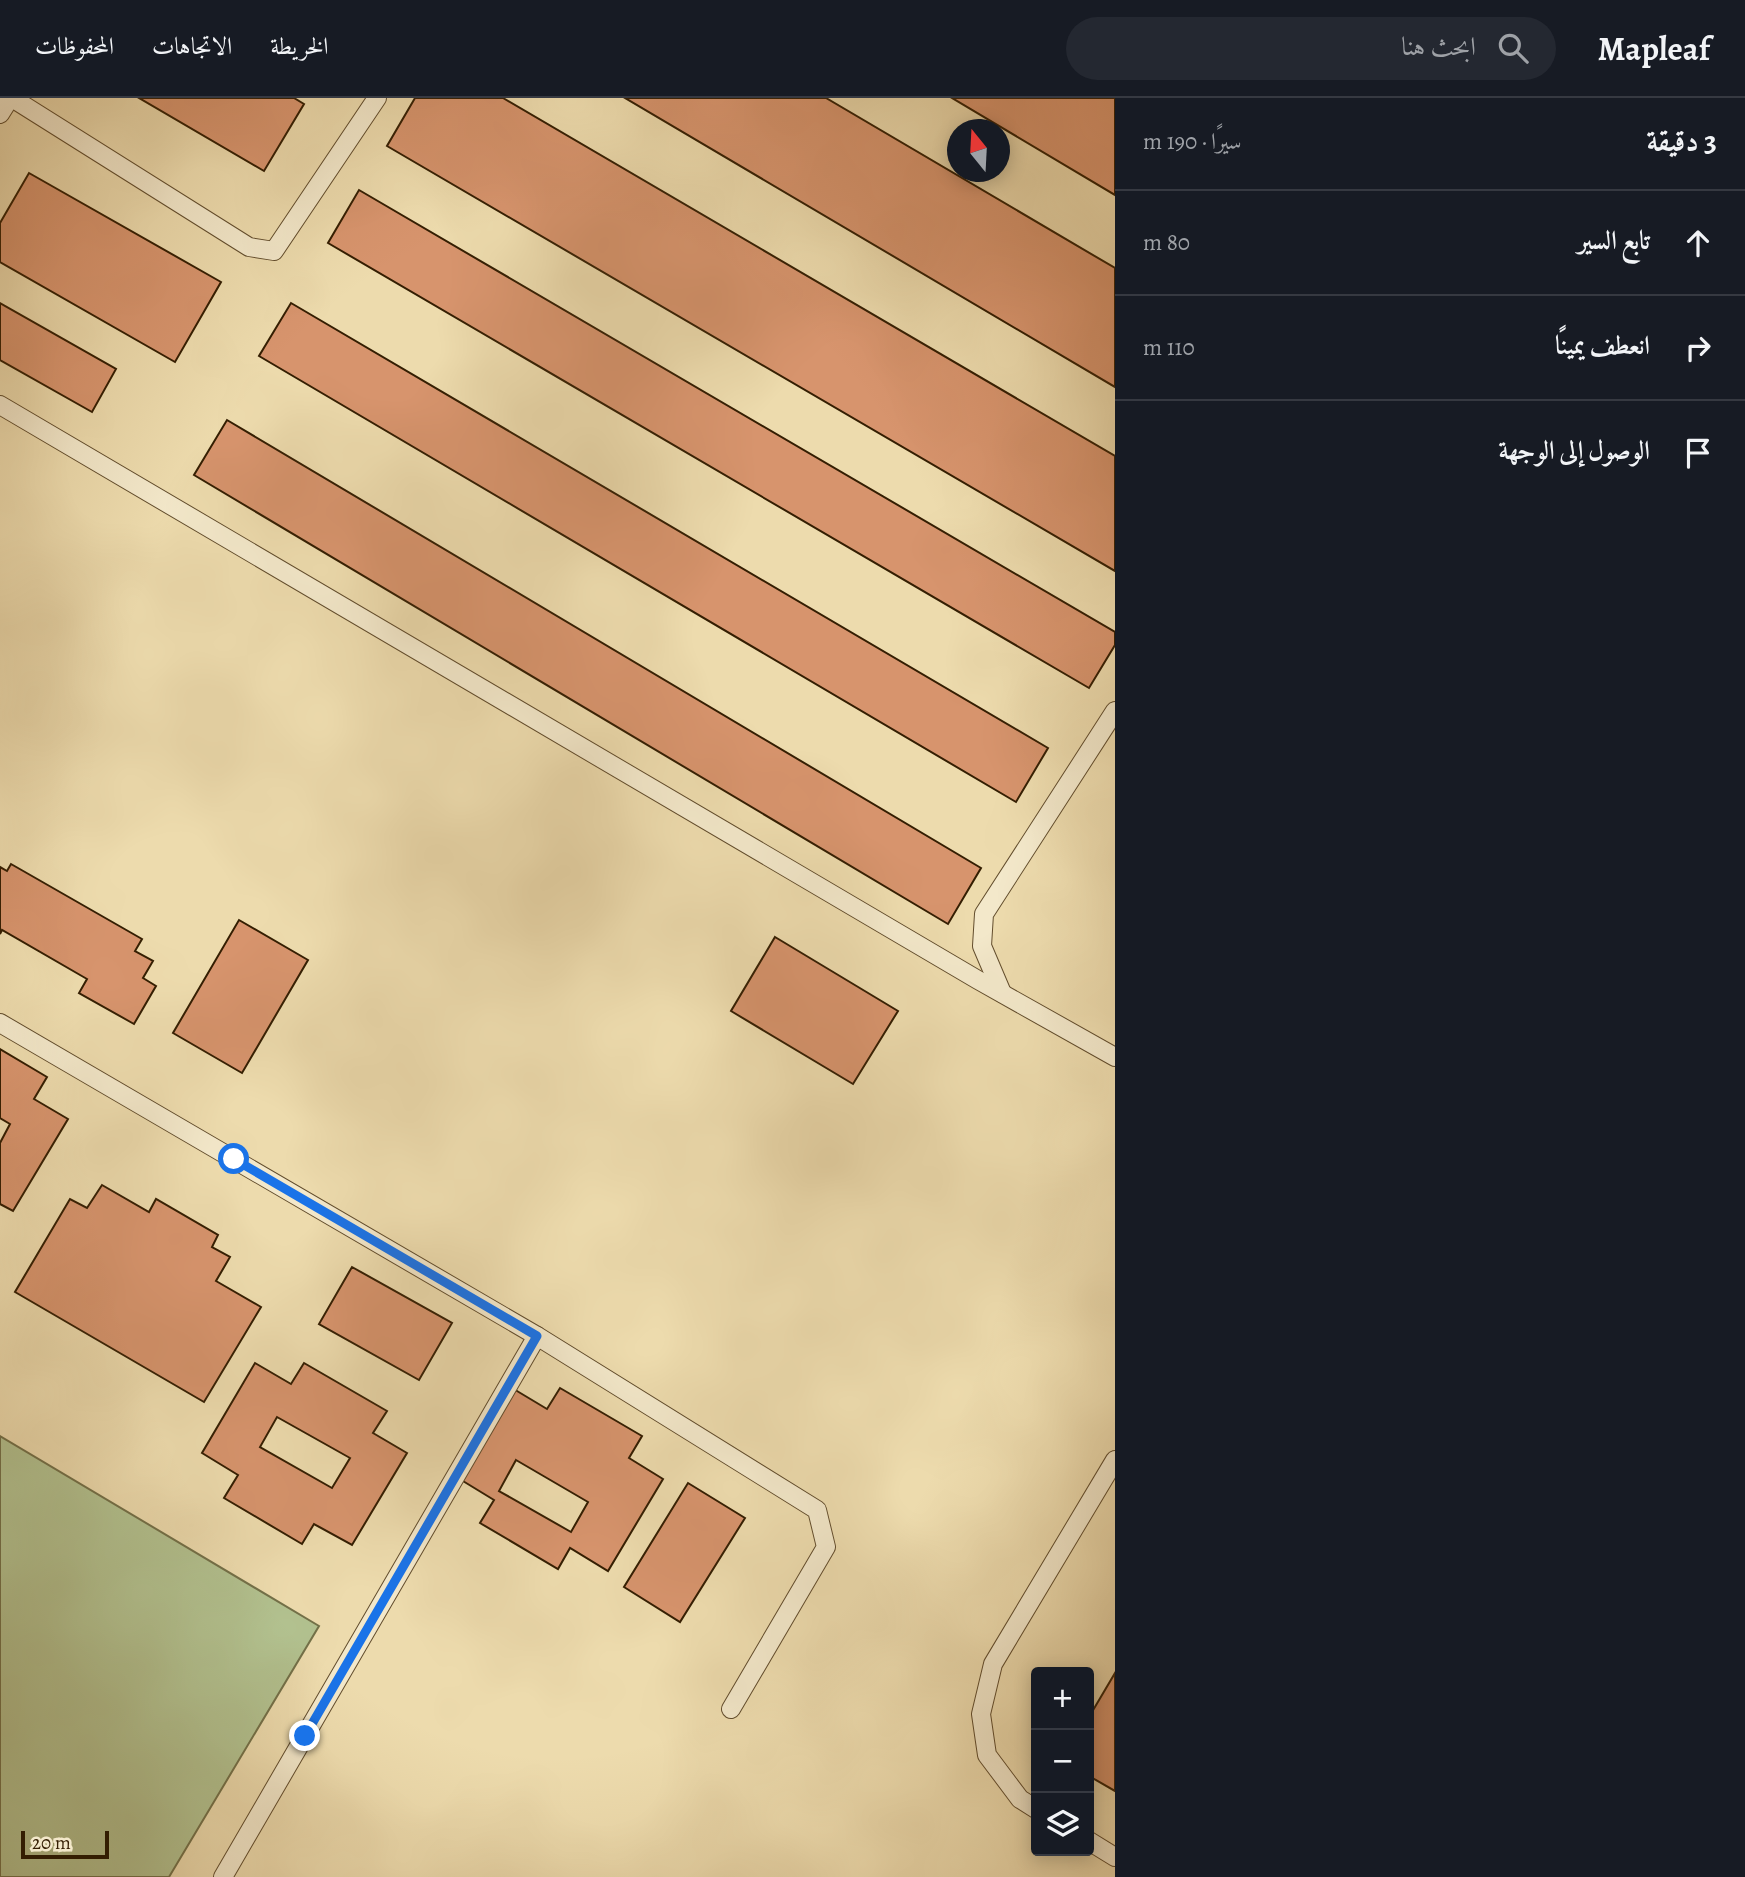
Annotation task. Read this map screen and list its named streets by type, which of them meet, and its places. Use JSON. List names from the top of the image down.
{
  "scale_bar": "20 m",
  "north": "top",
  "page": {
    "header": "Mapleaf",
    "search": "ابحث هنا",
    "nav": ["الخريطة", "الاتجاهات", "المحفوظات"],
    "heading": ["3 دقيقة", "سيرًا · 190 m"],
    "list": [
      ["تابع السير", "80 m"],
      ["انعطف يمينًا", "110 m"],
      "الوصول إلى الوجهة"
    ],
    "map_buttons": ["+", "−"],
    "scale": "20 m"
  }
}
